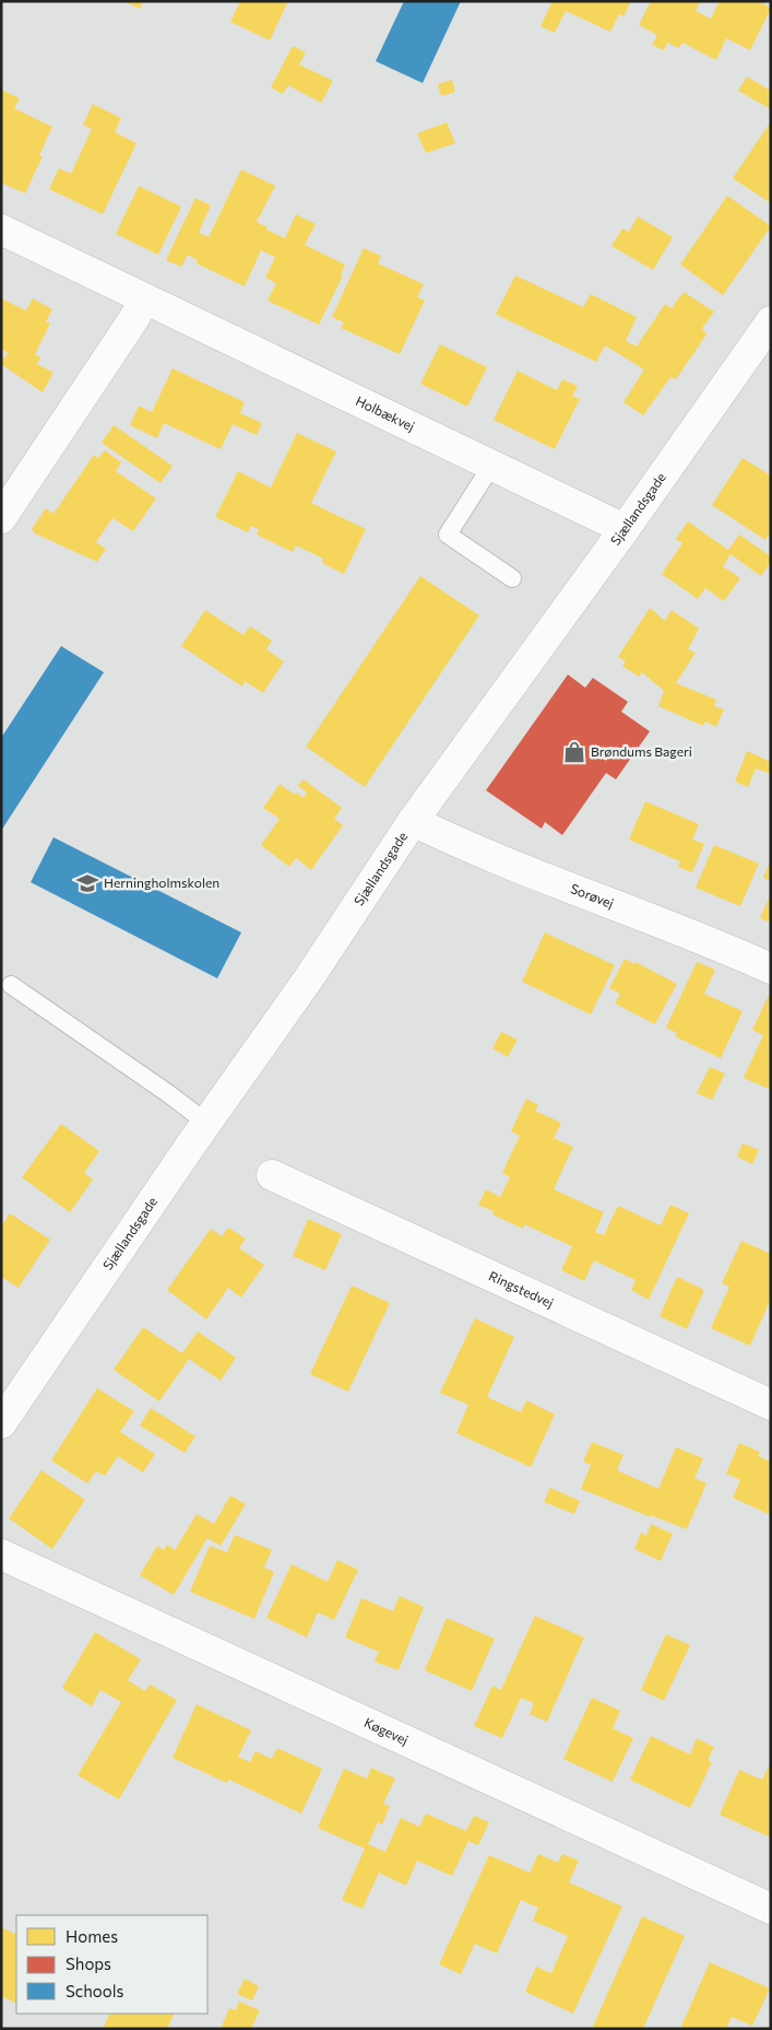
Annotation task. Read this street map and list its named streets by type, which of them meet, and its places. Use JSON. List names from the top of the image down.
{
  "streets": {
    "street": [
      "Holbækvej",
      "Sjællandsgade",
      "Sorøvej",
      "Ringstedvej",
      "Køgevej"
    ]
  },
  "crossings": [
    ["Holbækvej", "Sjællandsgade"],
    ["Sjællandsgade", "Sorøvej"]
  ],
  "places": {
    "shop": ["Brøndums Bageri"],
    "school or university": ["Herningholmskolen"]
  },
  "legend": ["Homes", "Shops", "Schools"]
}
